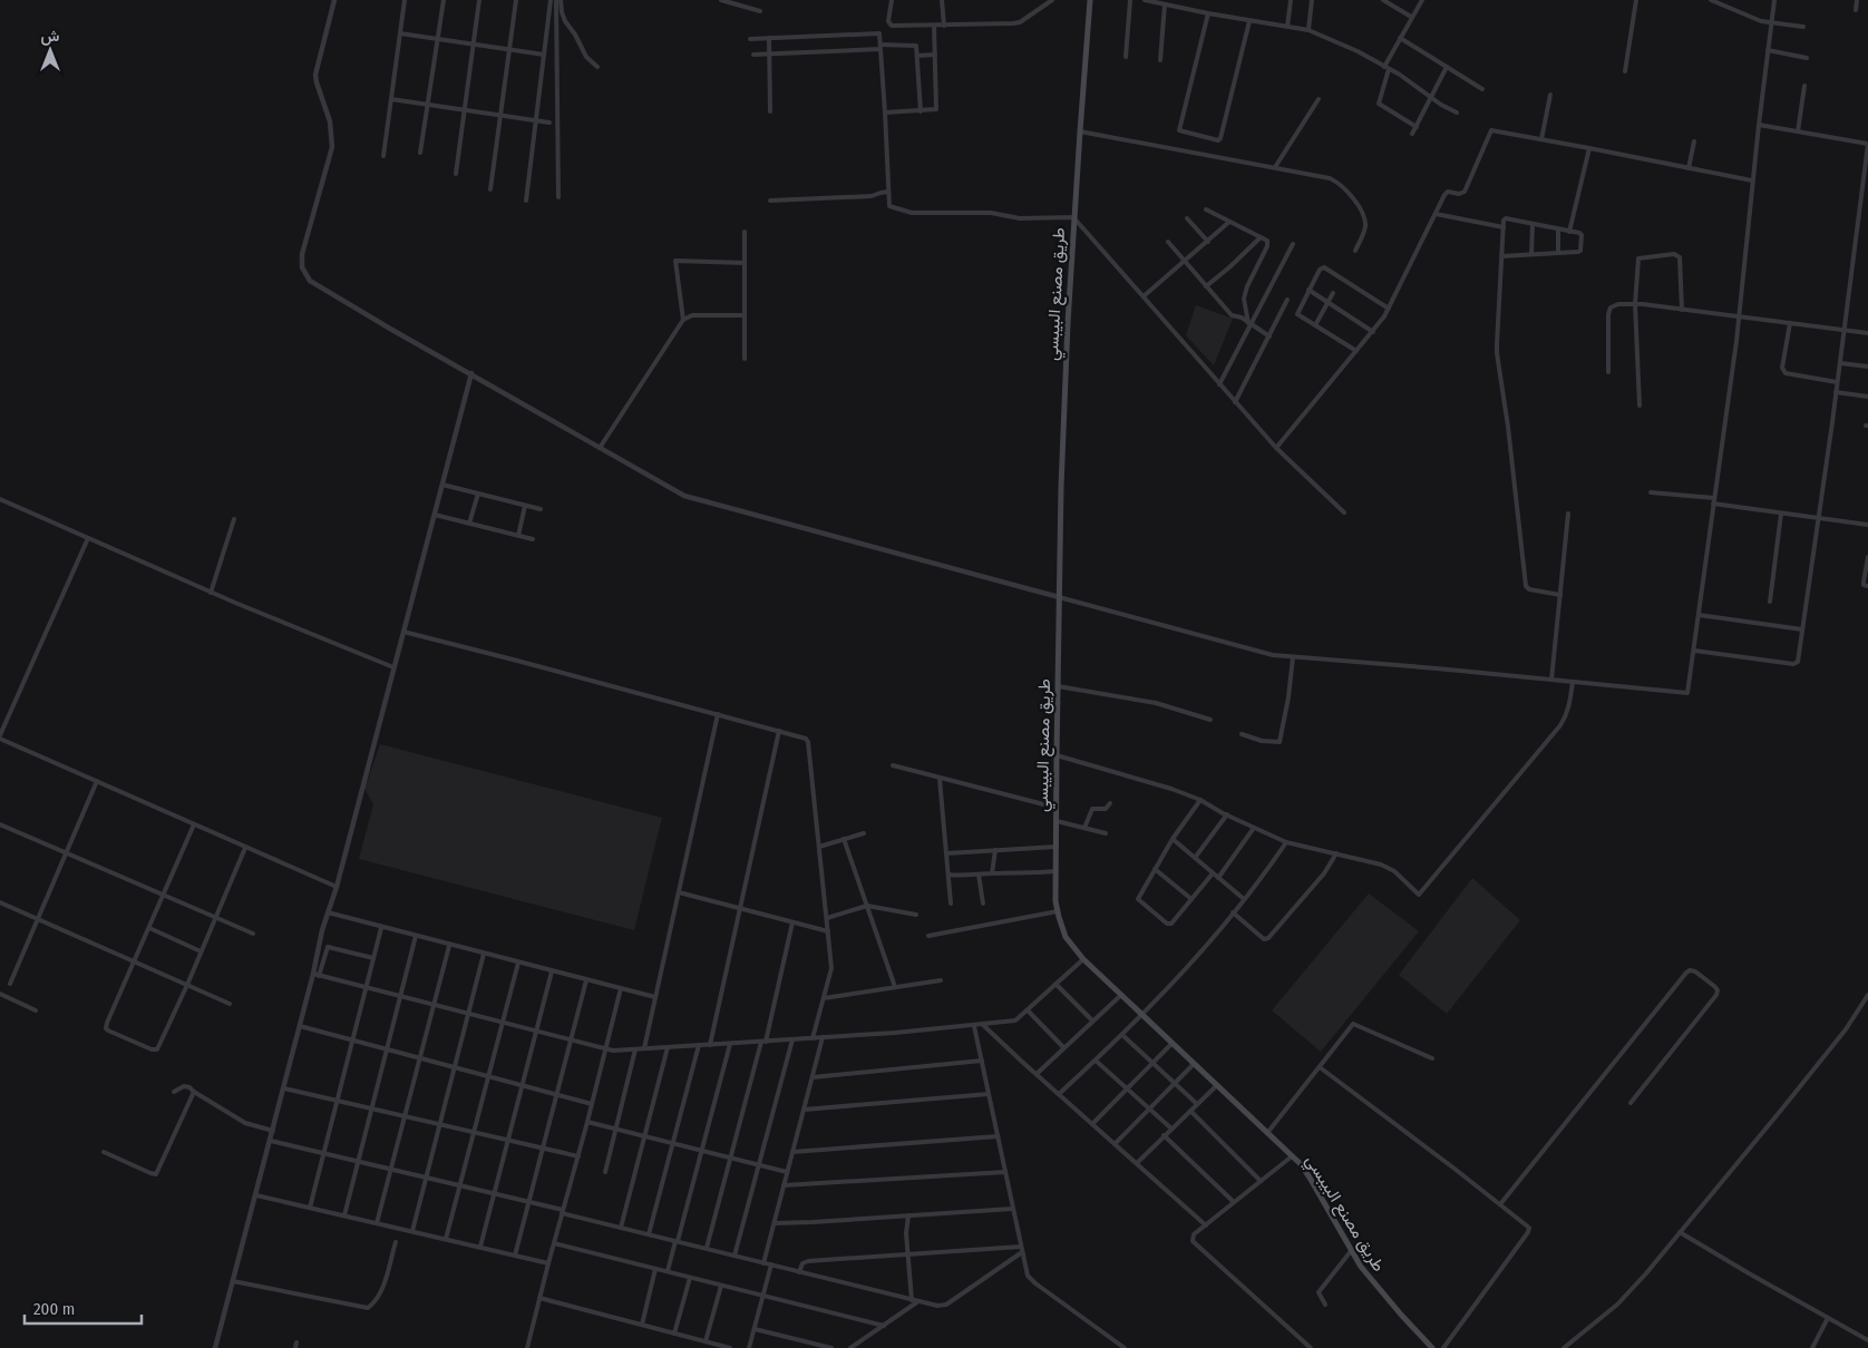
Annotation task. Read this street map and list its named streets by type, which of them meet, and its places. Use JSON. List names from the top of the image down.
{
  "streets": {
    "main road": ["طريق مصنع البيبسي"]
  },
  "scale_bar": "200 m",
  "north": "top"
}
